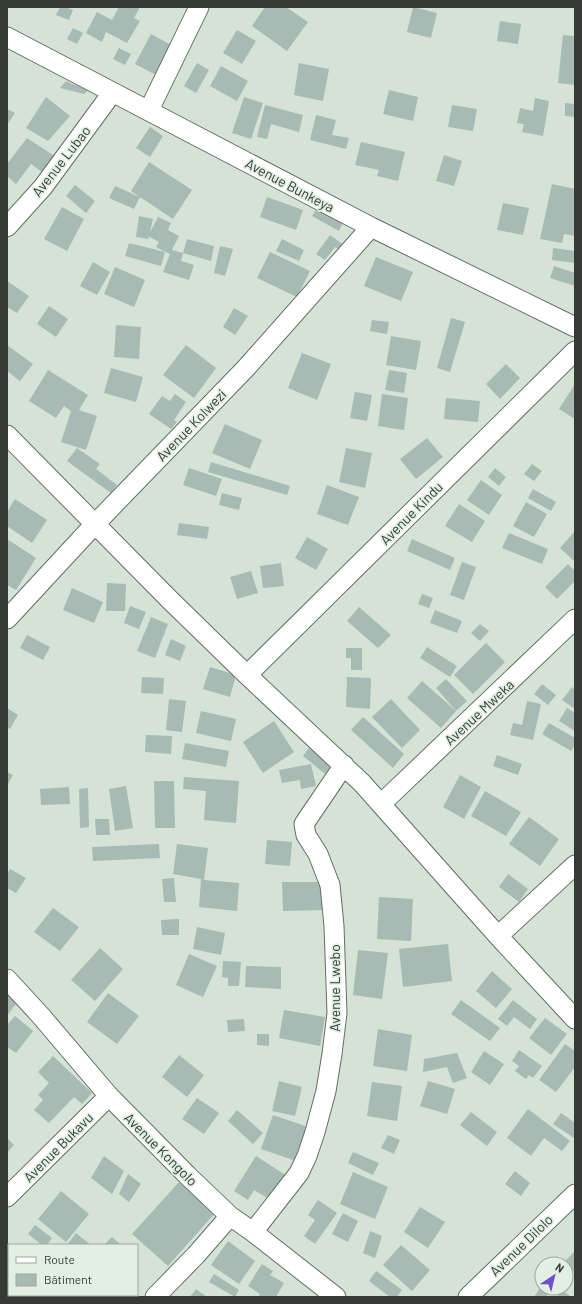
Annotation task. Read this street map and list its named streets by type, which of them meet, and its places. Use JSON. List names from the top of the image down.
{
  "streets": {
    "street": [
      "Avenue Lubao",
      "Avenue Bunkeya",
      "Avenue Kolwezi",
      "Avenue Kindu",
      "Avenue Mweka",
      "Avenue Lwebo",
      "Avenue Bukavu",
      "Avenue Kongolo",
      "Avenue Dilolo"
    ]
  },
  "crossings": [
    ["Avenue Lubao", "Avenue Bunkeya"],
    ["Avenue Bunkeya", "Avenue Kolwezi"],
    ["Avenue Lwebo", "Avenue Kongolo"],
    ["Avenue Bukavu", "Avenue Kongolo"]
  ],
  "legend": ["Route", "Bâtiment"],
  "north": "top right"
}
